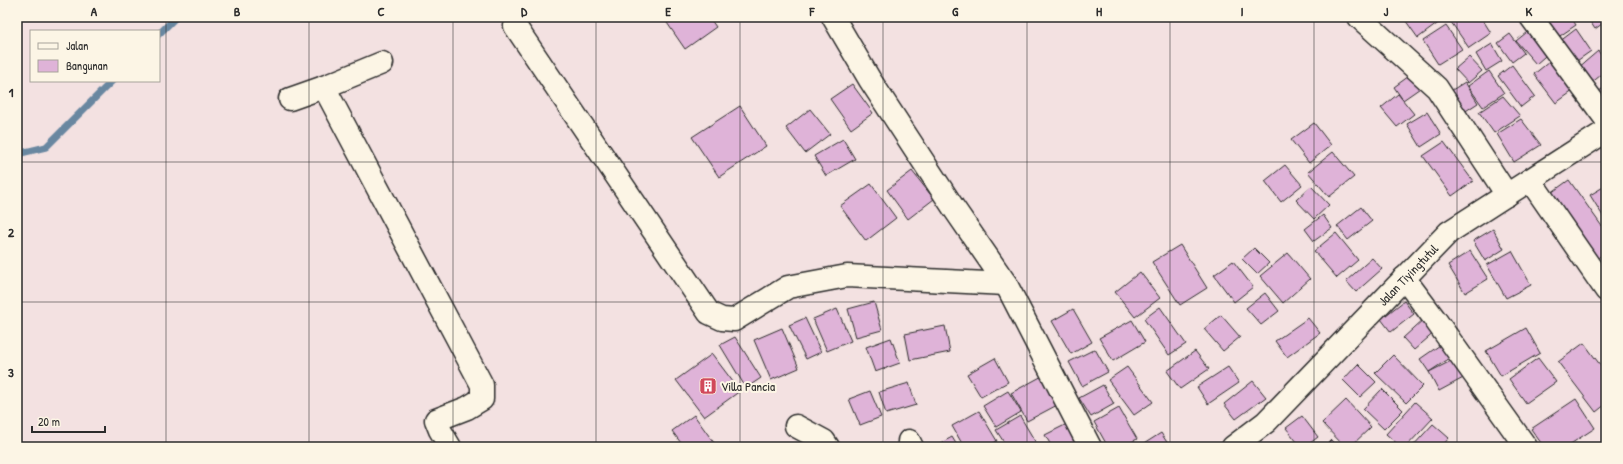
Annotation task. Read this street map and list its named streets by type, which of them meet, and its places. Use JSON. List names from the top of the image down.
{
  "streets": {
    "street": ["Jalan Tiyingtutul"]
  },
  "places": {
    "building": ["Villa Pancia"]
  },
  "legend": ["Jalan", "Bangunan"],
  "scale_bar": "20 m",
  "grid": {
    "columns": [
      "A",
      "B",
      "C",
      "D",
      "E",
      "F",
      "G",
      "H",
      "I",
      "J",
      "K"
    ],
    "rows": ["1", "2", "3"]
  }
}
